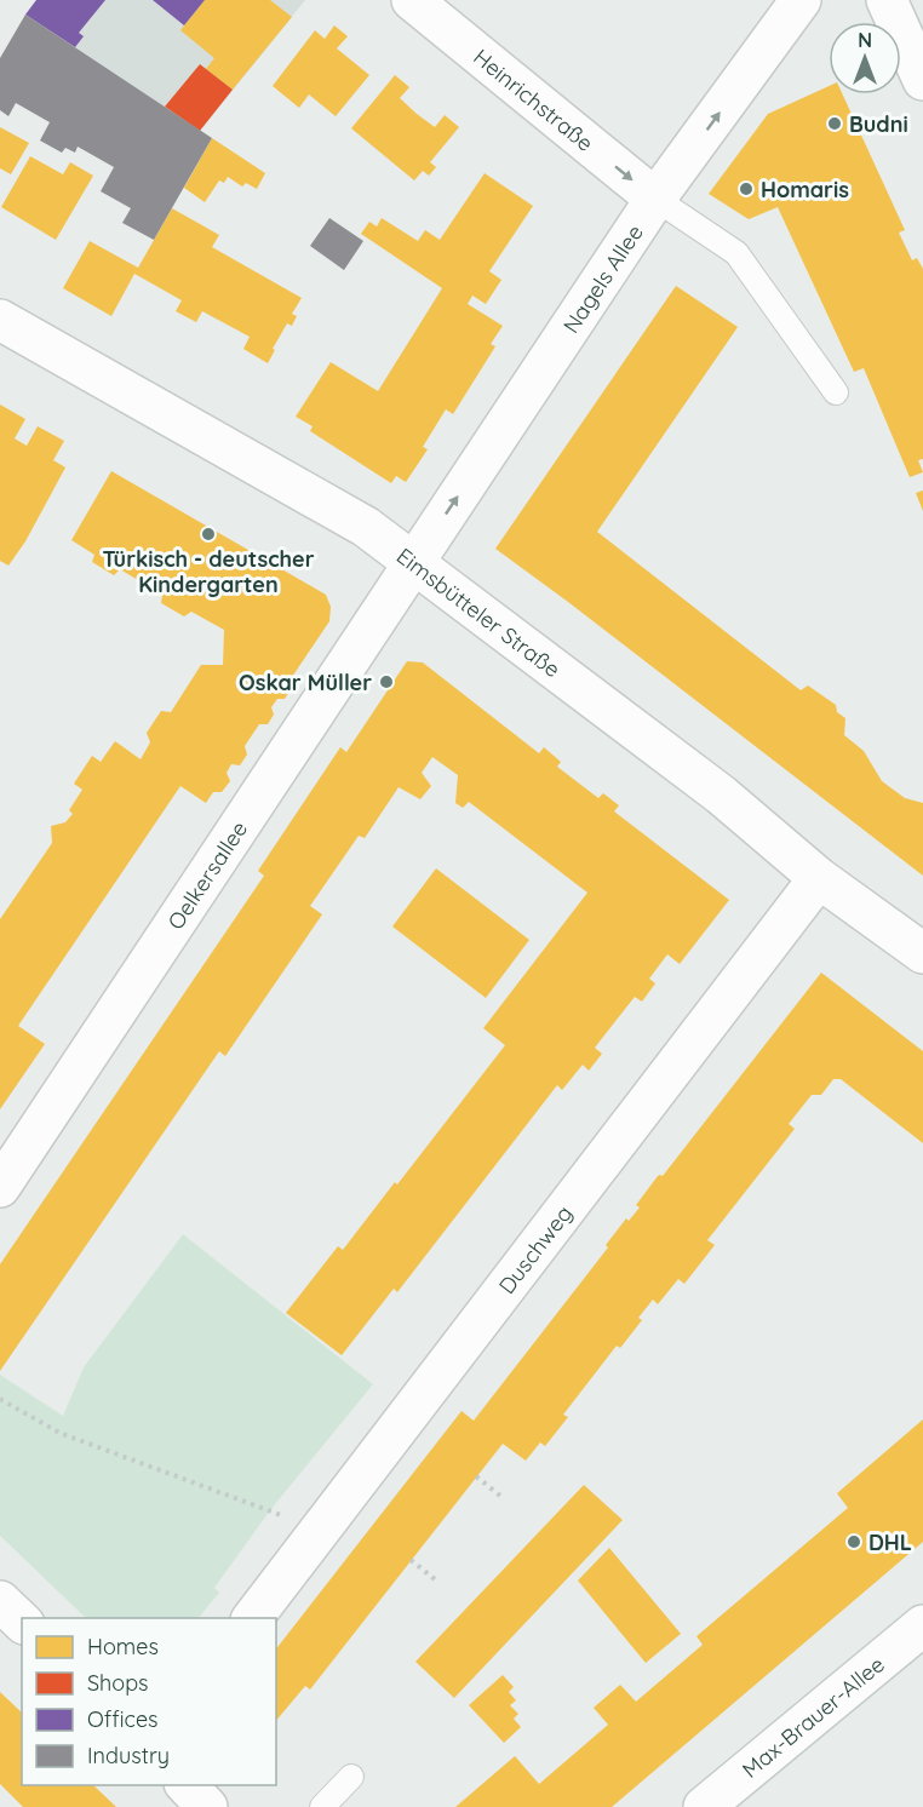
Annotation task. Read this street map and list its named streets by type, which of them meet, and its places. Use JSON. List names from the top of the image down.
{
  "streets": {
    "street": [
      "Heinrichstraße",
      "Nagels Allee",
      "Eimsbütteler Straße",
      "Oelkersallee",
      "Duschweg",
      "Max-Brauer-Allee"
    ]
  },
  "crossings": [
    ["Heinrichstraße", "Nagels Allee"],
    ["Nagels Allee", "Eimsbütteler Straße"],
    ["Nagels Allee", "Oelkersallee"],
    ["Eimsbütteler Straße", "Oelkersallee"],
    ["Eimsbütteler Straße", "Duschweg"]
  ],
  "one_way": ["Heinrichstraße", "Nagels Allee"],
  "places": [
    "Budni",
    "Homaris",
    "Türkisch - deutscher Kindergarten",
    "Oskar Müller",
    "DHL"
  ],
  "legend": [
    "Homes",
    "Shops",
    "Offices",
    "Industry"
  ],
  "north": "top"
}
